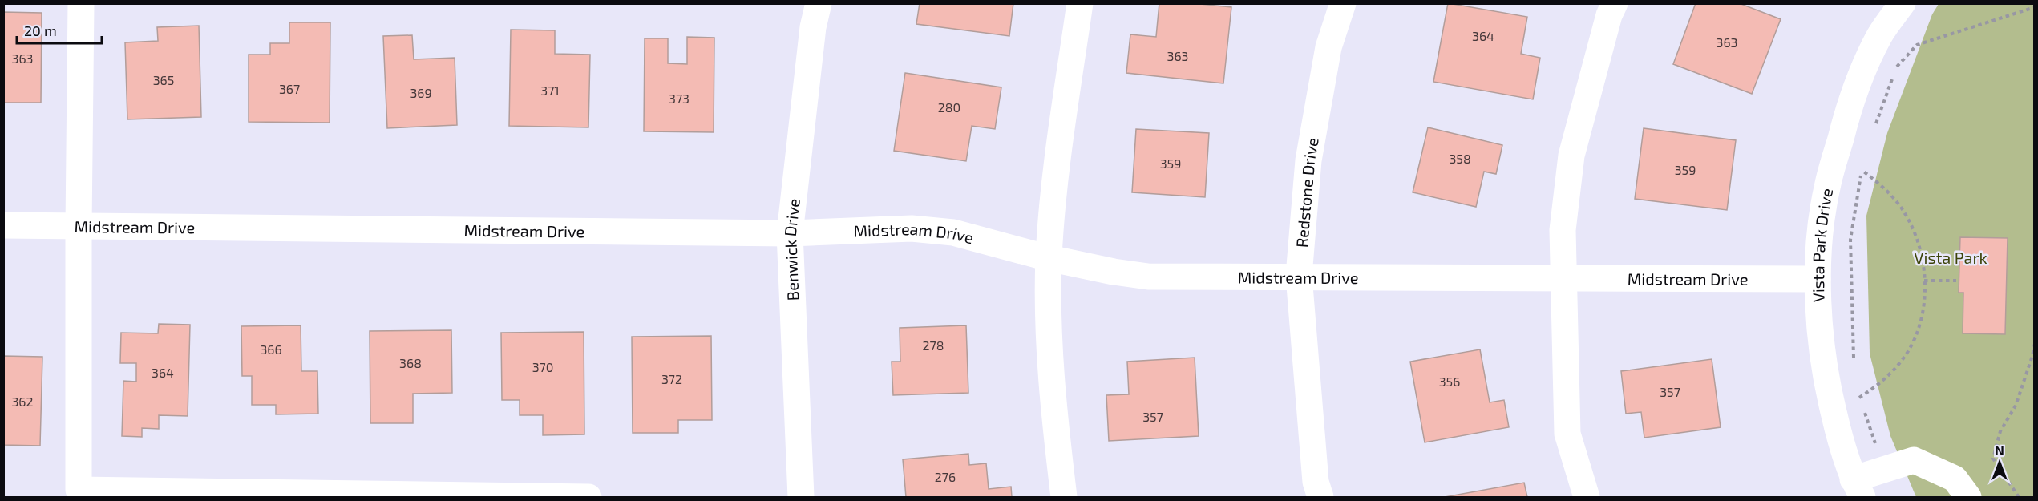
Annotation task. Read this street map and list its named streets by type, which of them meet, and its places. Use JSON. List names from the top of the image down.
{
  "streets": {
    "street": [
      "Redstone Drive",
      "Midstream Drive",
      "Vista Park Drive",
      "Benwick Drive"
    ]
  },
  "crossings": [
    ["Redstone Drive", "Midstream Drive"],
    ["Midstream Drive", "Vista Park Drive"],
    ["Midstream Drive", "Benwick Drive"]
  ],
  "parks": ["Vista Park"],
  "house_numbers": [
    "364",
    "363",
    "363",
    "363",
    "365",
    "367",
    "371",
    "369",
    "373",
    "280",
    "358",
    "359",
    "359",
    "278",
    "366",
    "368",
    "370",
    "364",
    "372",
    "356",
    "357",
    "362",
    "357",
    "276"
  ],
  "scale_bar": "20 m",
  "north": "top"
}
